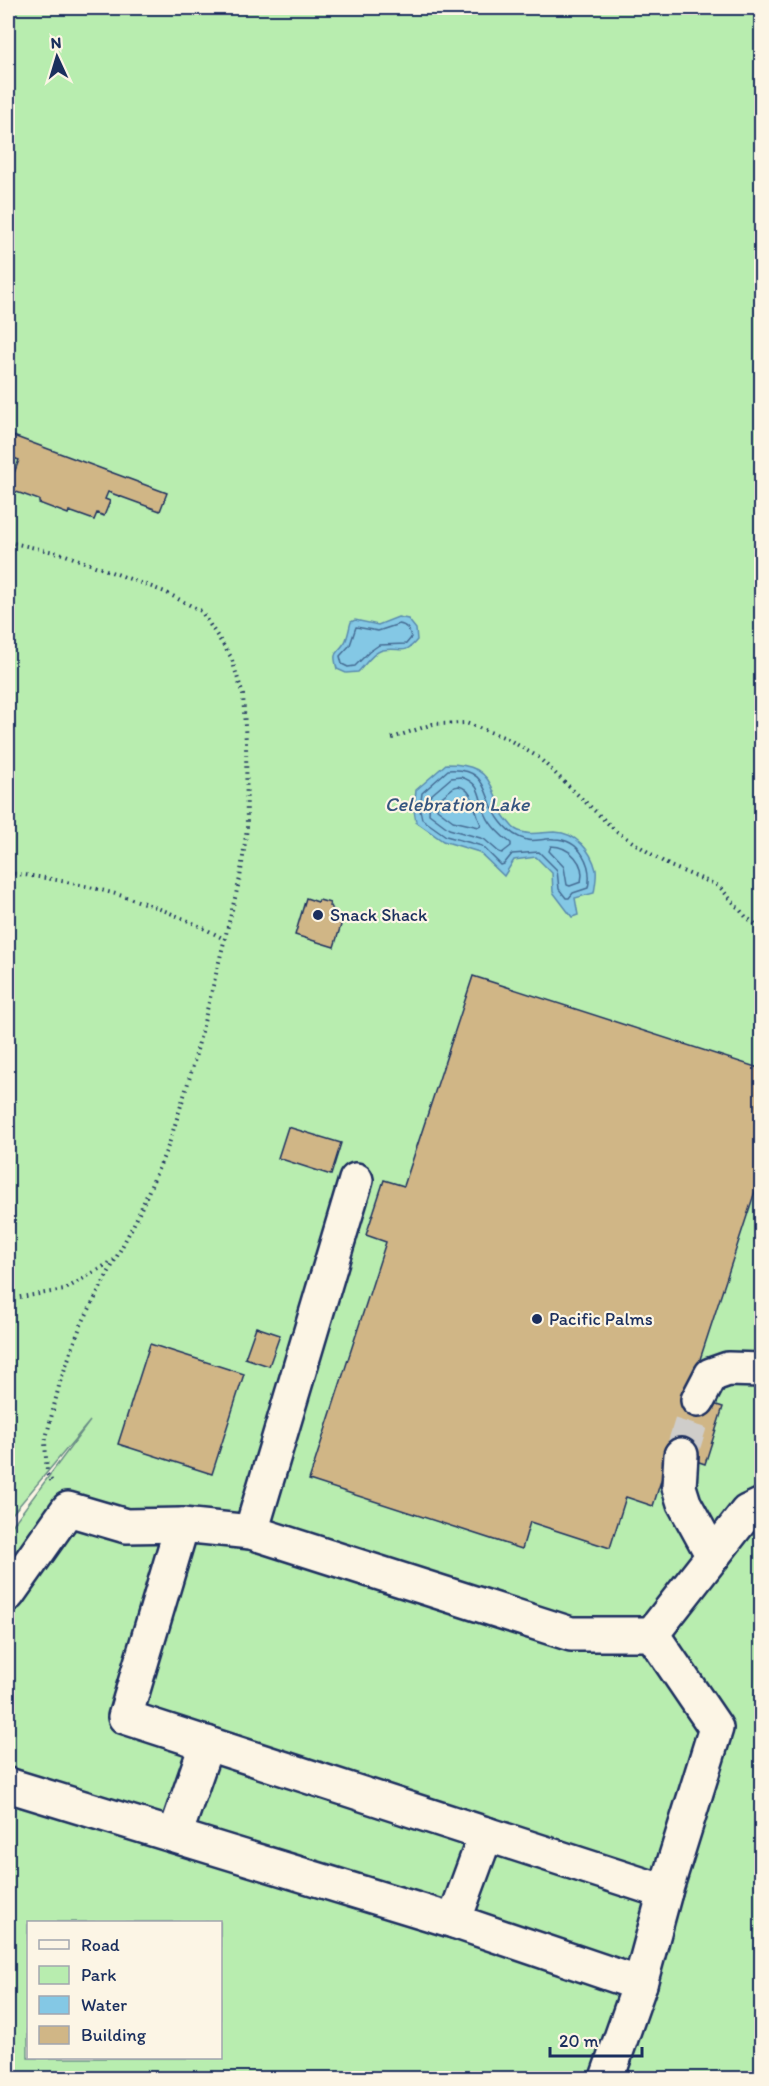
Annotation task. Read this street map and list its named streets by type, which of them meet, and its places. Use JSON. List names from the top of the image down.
{
  "water": ["Celebration Lake"],
  "places": ["Snack Shack", "Pacific Palms"],
  "legend": [
    "Road",
    "Park",
    "Water",
    "Building"
  ],
  "scale_bar": "20 m",
  "north": "top"
}
